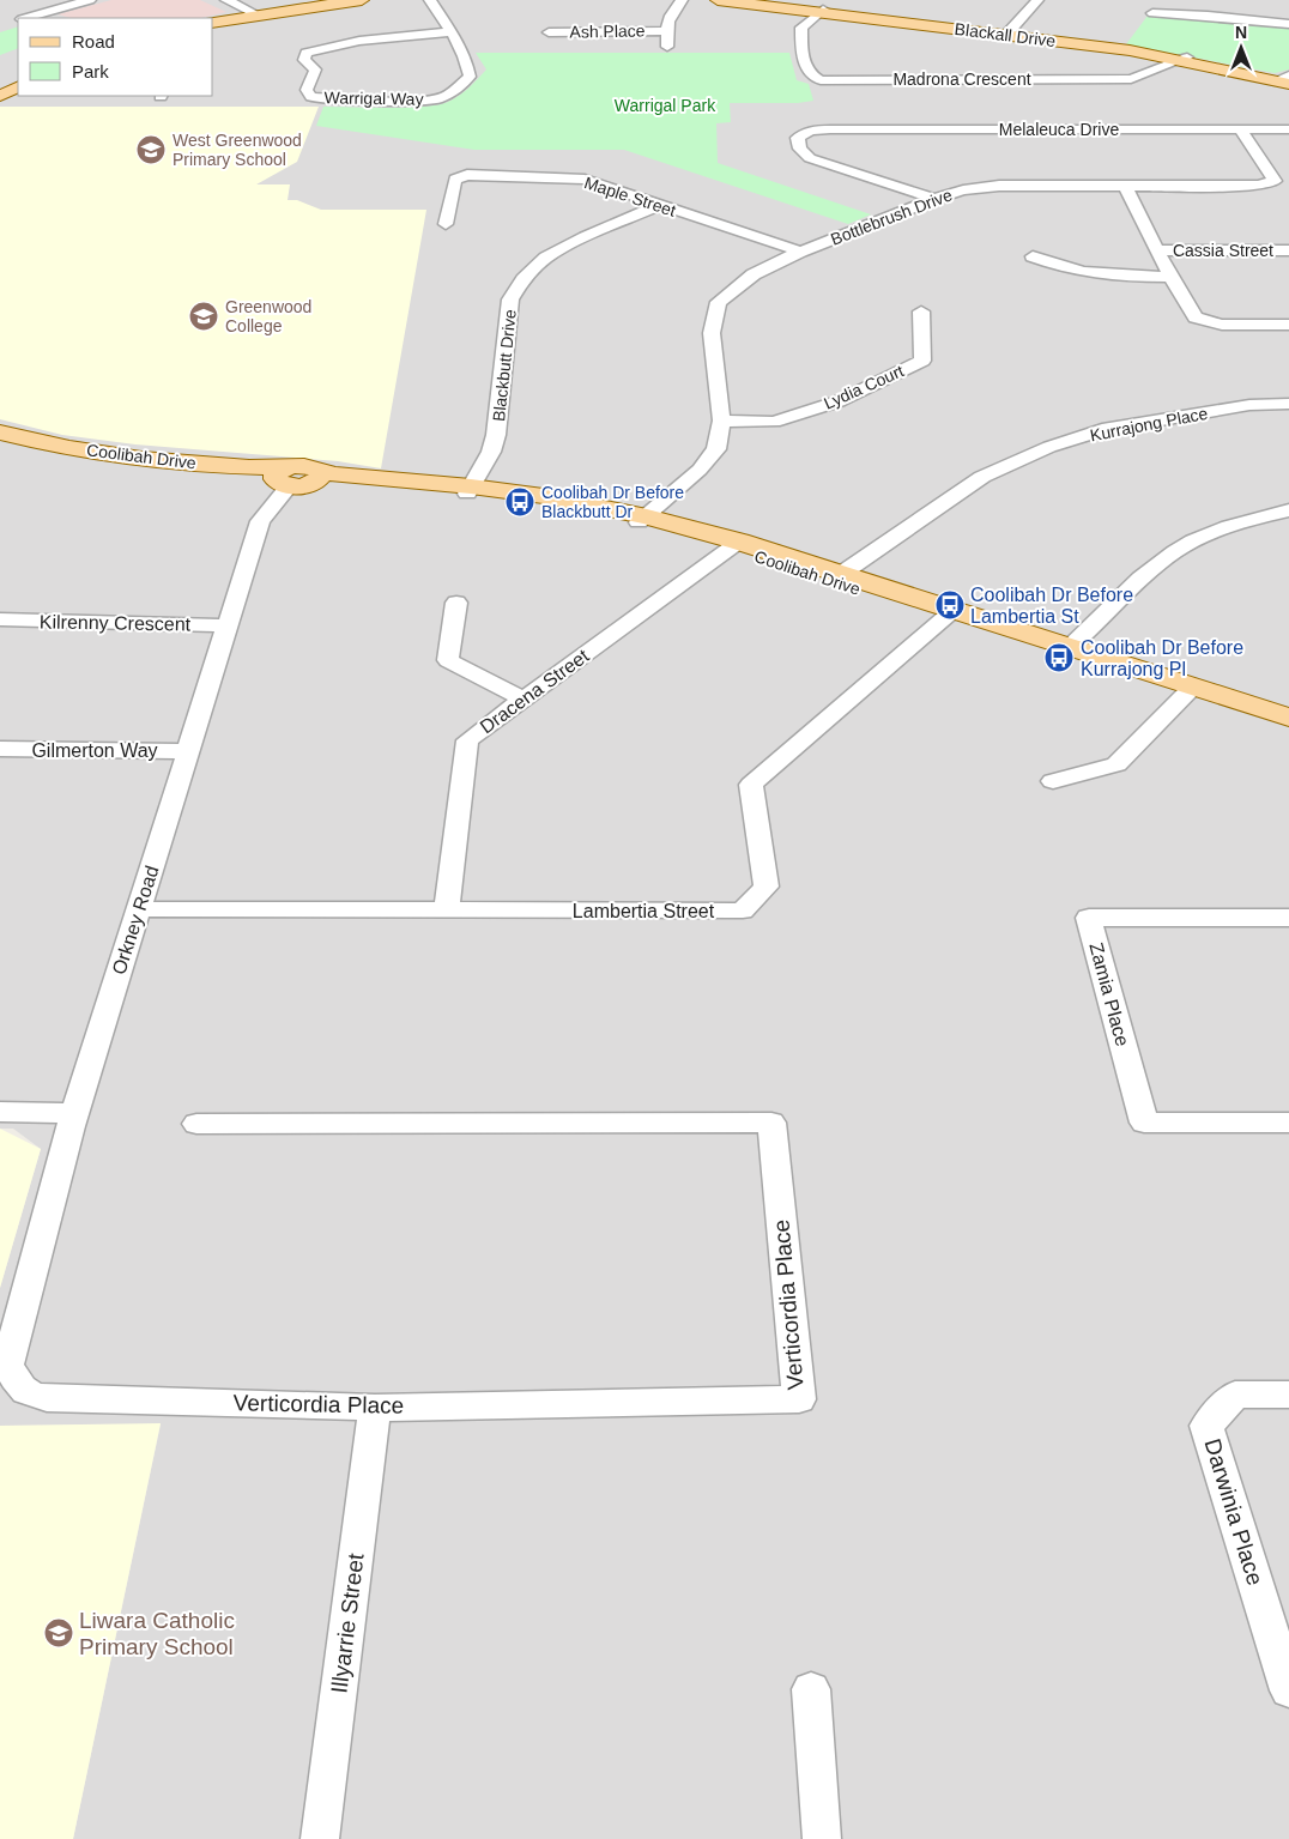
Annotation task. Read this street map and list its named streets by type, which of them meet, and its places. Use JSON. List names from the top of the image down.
{
  "streets": {
    "main road": ["Blackall Drive", "Coolibah Drive"],
    "street": [
      "Ash Place",
      "Madrona Crescent",
      "Warrigal Way",
      "Melaleuca Drive",
      "Maple Street",
      "Bottlebrush Drive",
      "Cassia Street",
      "Blackbutt Drive",
      "Lydia Court",
      "Kurrajong Place",
      "Kilrenny Crescent",
      "Dracena Street",
      "Gilmerton Way",
      "Lambertia Street",
      "Orkney Road",
      "Zamia Place",
      "Verticordia Place",
      "Darwinia Place",
      "Illyarrie Street"
    ]
  },
  "crossings": [
    ["Blackall Drive", "Madrona Crescent"],
    ["Melaleuca Drive", "Bottlebrush Drive"],
    ["Maple Street", "Bottlebrush Drive"],
    ["Maple Street", "Blackbutt Drive"],
    ["Bottlebrush Drive", "Lydia Court"],
    ["Bottlebrush Drive", "Coolibah Drive"],
    ["Blackbutt Drive", "Coolibah Drive"],
    ["Kurrajong Place", "Coolibah Drive"],
    ["Coolibah Drive", "Dracena Street"],
    ["Coolibah Drive", "Lambertia Street"],
    ["Coolibah Drive", "Orkney Road"],
    ["Kilrenny Crescent", "Orkney Road"],
    ["Dracena Street", "Lambertia Street"],
    ["Gilmerton Way", "Orkney Road"],
    ["Lambertia Street", "Orkney Road"],
    ["Orkney Road", "Verticordia Place"],
    ["Verticordia Place", "Illyarrie Street"]
  ],
  "parks": ["Warrigal Park"],
  "places": {
    "school or university": ["West Greenwood Primary School", "Greenwood College", "Liwara Catholic Primary School"],
    "bus stop": ["Coolibah Dr Before Blackbutt Dr", "Coolibah Dr Before Lambertia St", "Coolibah Dr Before Kurrajong Pl"]
  },
  "legend": ["Road", "Park"],
  "north": "top"
}
